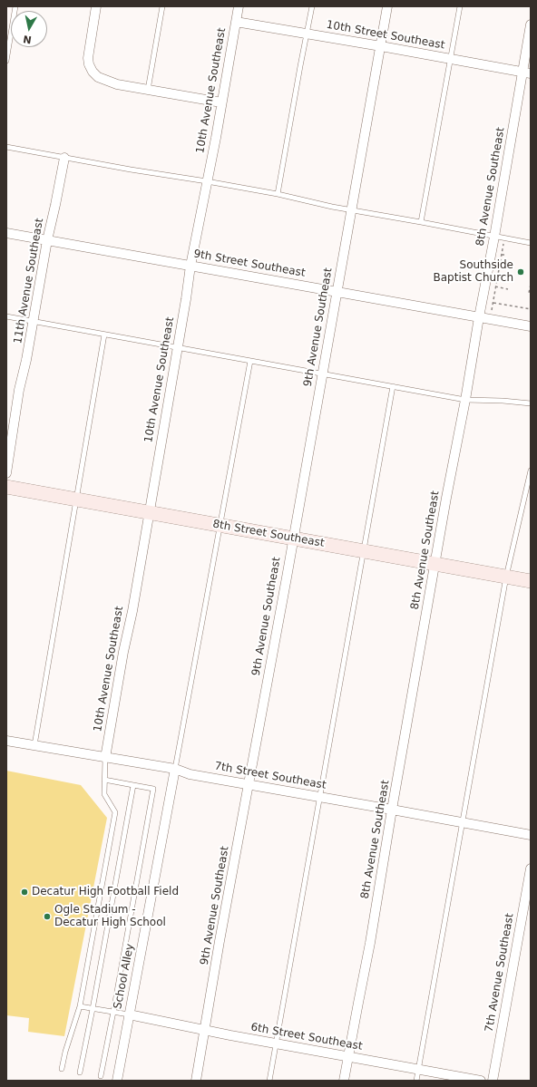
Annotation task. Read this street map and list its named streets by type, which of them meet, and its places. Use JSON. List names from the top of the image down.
{
  "streets": {
    "street": [
      "10th Street Southeast",
      "10th Avenue Southeast",
      "8th Avenue Southeast",
      "9th Street Southeast",
      "11th Avenue Southeast",
      "9th Avenue Southeast",
      "8th Street Southeast",
      "7th Street Southeast",
      "7th Avenue Southeast",
      "School Alley",
      "6th Street Southeast"
    ]
  },
  "crossings": [
    ["10th Street Southeast", "10th Avenue Southeast"],
    ["10th Street Southeast", "8th Avenue Southeast"],
    ["10th Street Southeast", "9th Avenue Southeast"],
    ["10th Avenue Southeast", "9th Street Southeast"],
    ["10th Avenue Southeast", "8th Street Southeast"],
    ["10th Avenue Southeast", "7th Street Southeast"],
    ["8th Avenue Southeast", "9th Street Southeast"],
    ["8th Avenue Southeast", "8th Street Southeast"],
    ["8th Avenue Southeast", "7th Street Southeast"],
    ["8th Avenue Southeast", "6th Street Southeast"],
    ["9th Street Southeast", "11th Avenue Southeast"],
    ["9th Street Southeast", "9th Avenue Southeast"],
    ["9th Avenue Southeast", "8th Street Southeast"],
    ["9th Avenue Southeast", "7th Street Southeast"],
    ["9th Avenue Southeast", "6th Street Southeast"],
    ["7th Street Southeast", "School Alley"],
    ["School Alley", "6th Street Southeast"]
  ],
  "places": ["Southside Baptist Church", "Decatur High Football Field", "Ogle Stadium - Decatur High School"],
  "north": "bottom"
}
